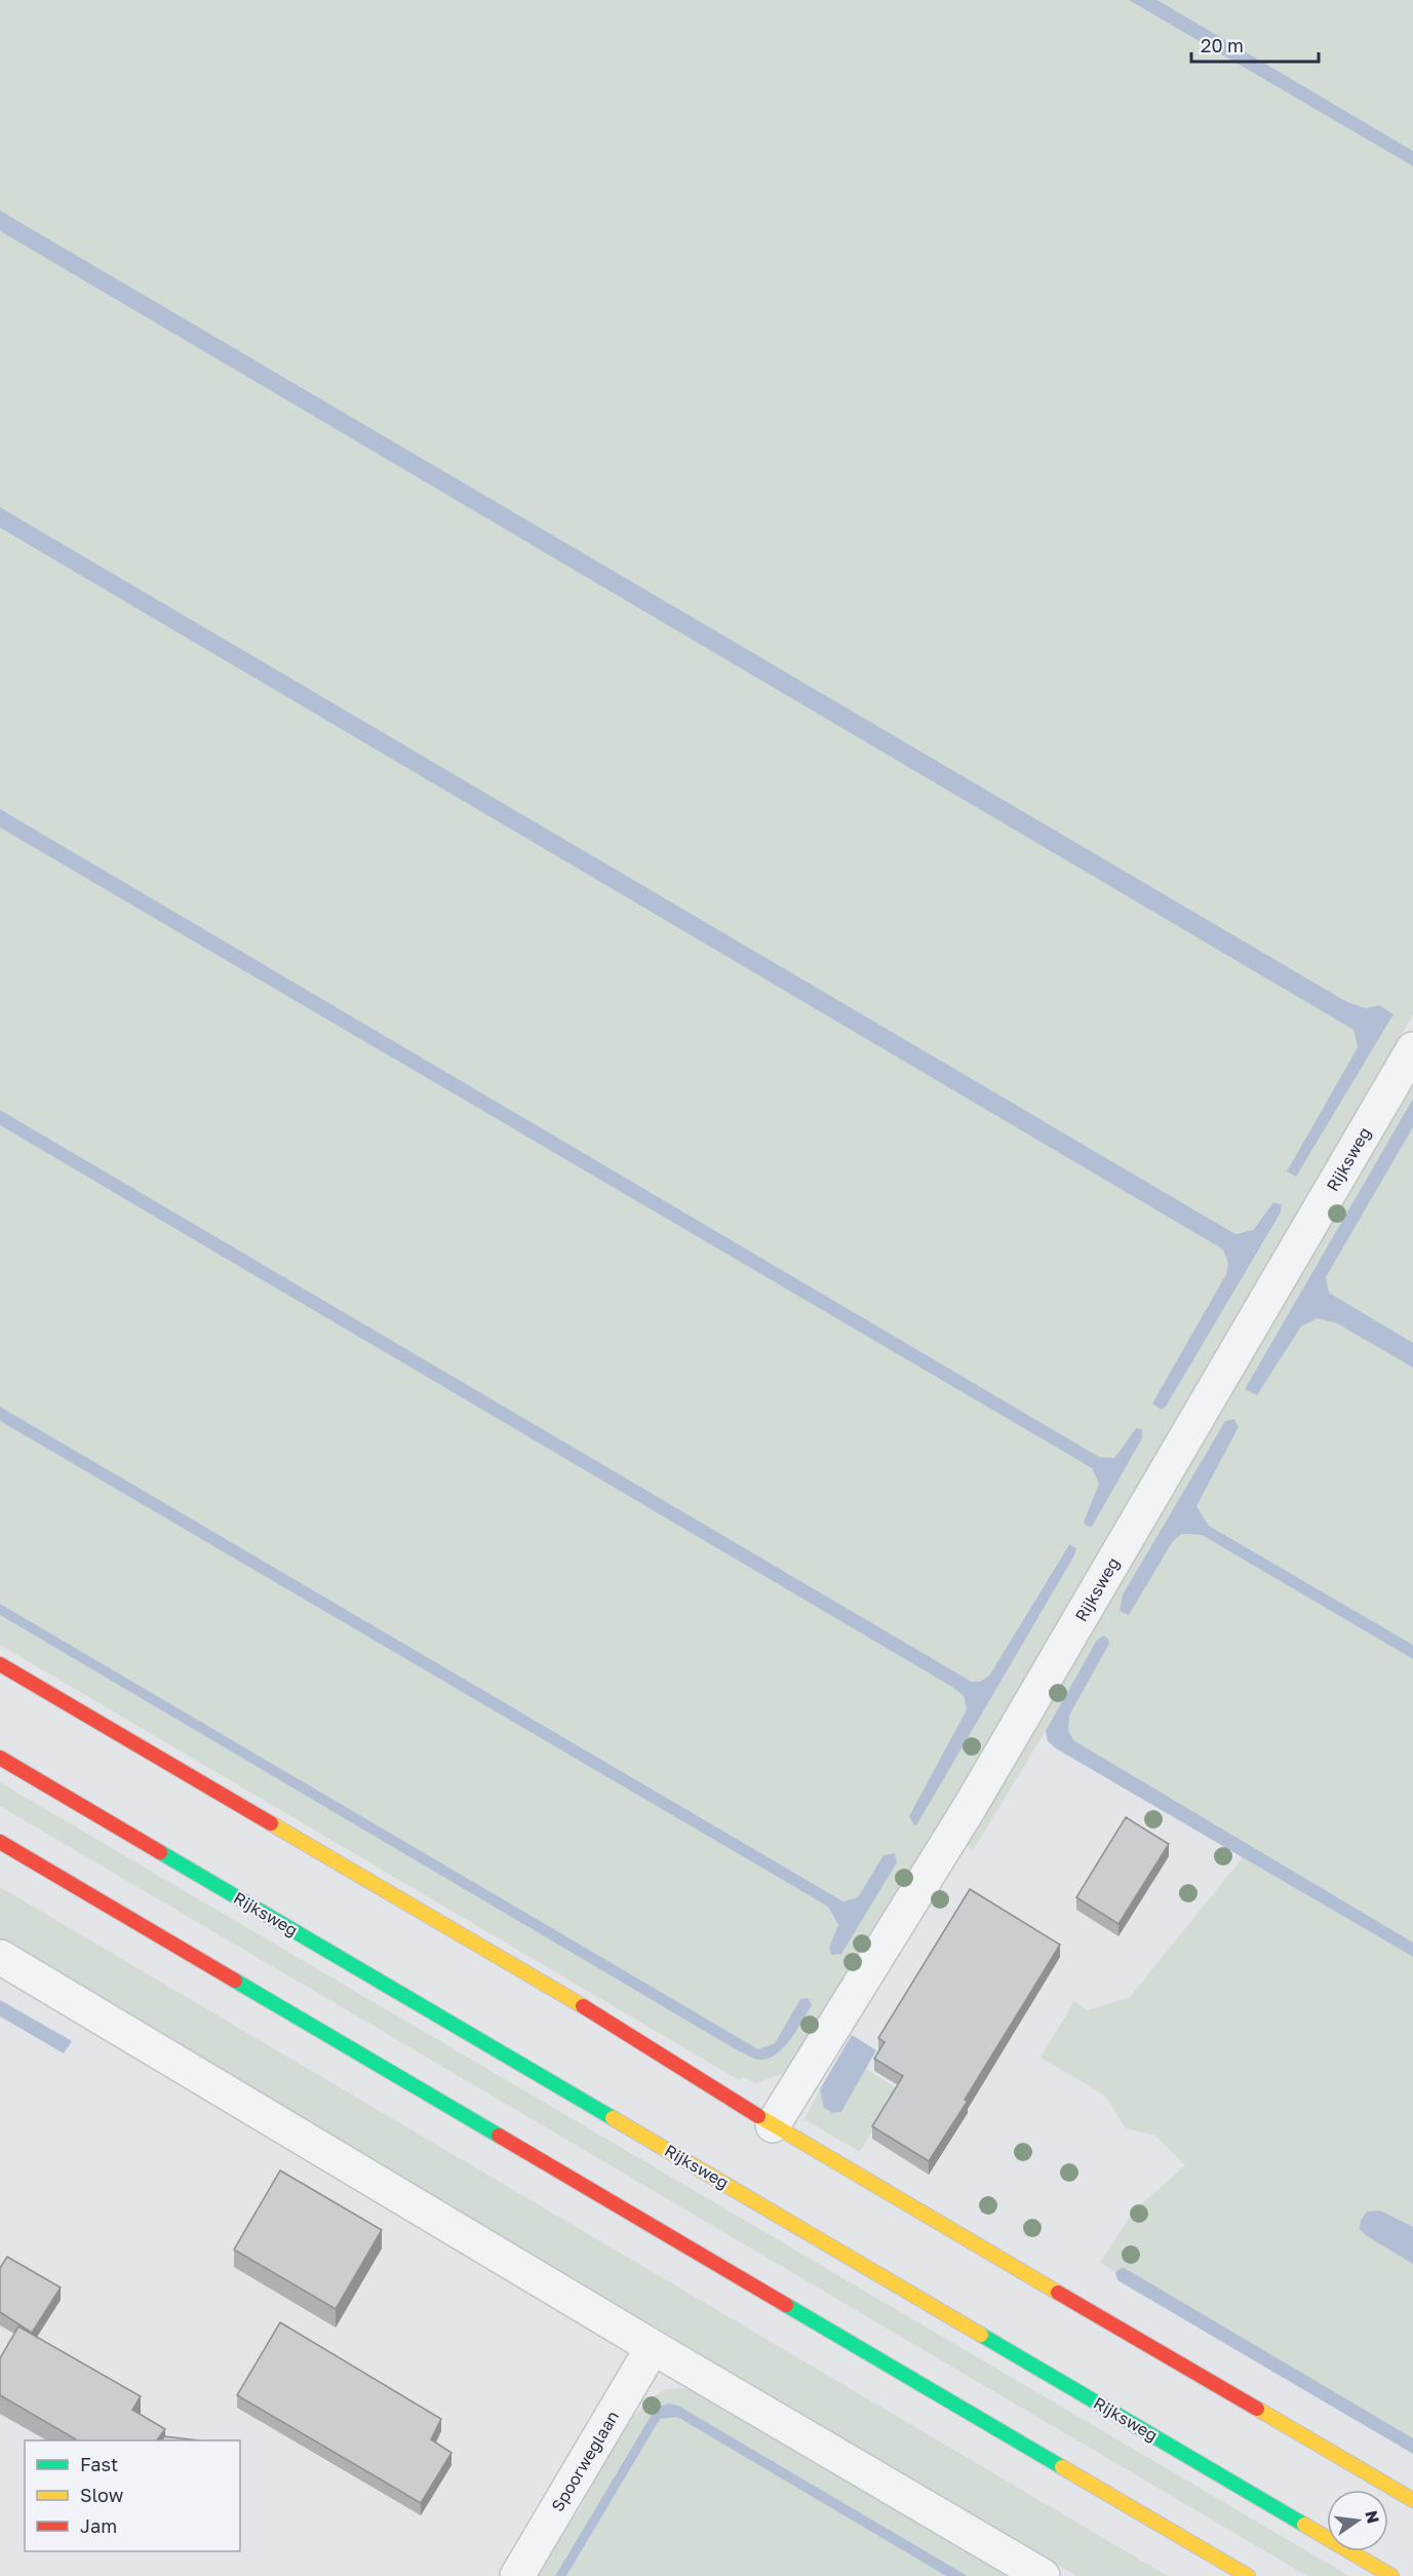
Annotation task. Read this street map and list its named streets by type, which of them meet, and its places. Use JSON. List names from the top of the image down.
{
  "streets": {
    "main road": ["Rijksweg"],
    "street": ["Spoorweglaan"]
  },
  "legend": ["Fast", "Slow", "Jam"],
  "scale_bar": "20 m",
  "north": "right"
}
